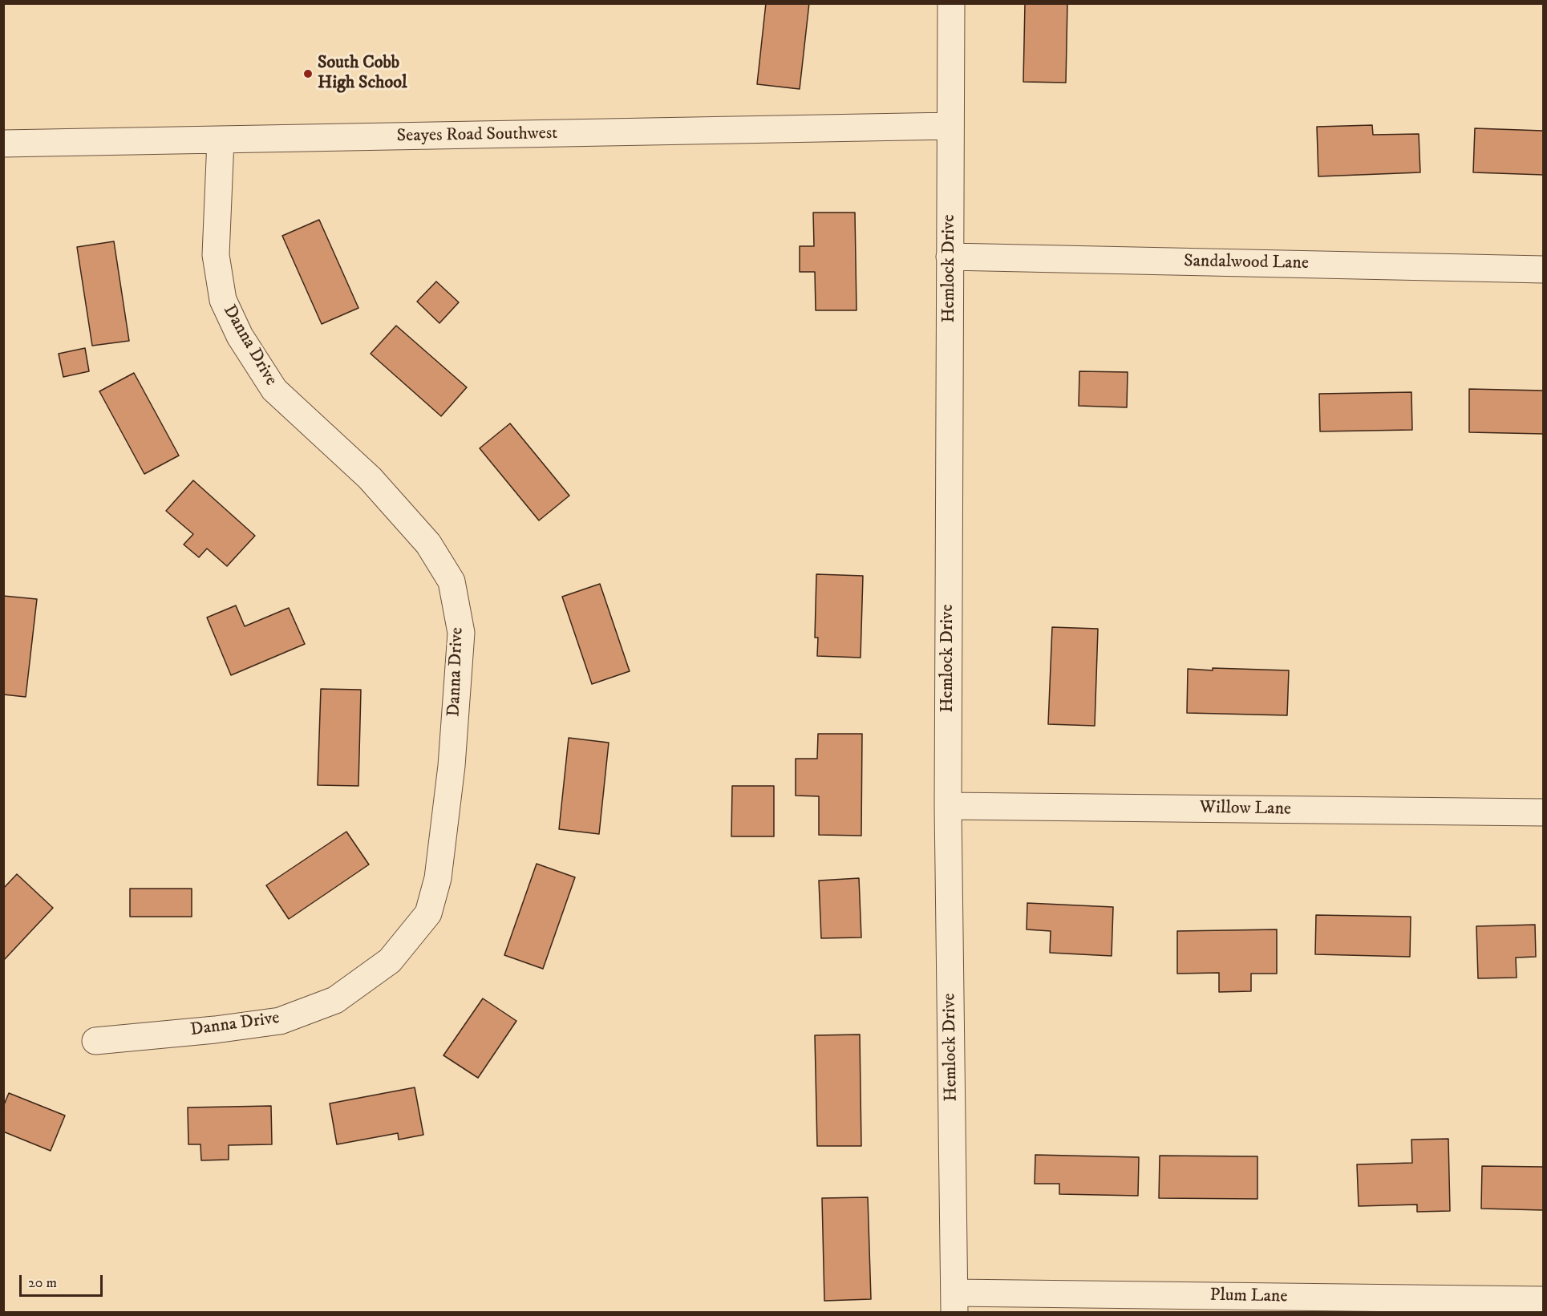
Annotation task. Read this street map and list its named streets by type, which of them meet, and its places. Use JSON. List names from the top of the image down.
{
  "streets": {
    "street": [
      "Seayes Road Southwest",
      "Sandalwood Lane",
      "Hemlock Drive",
      "Danna Drive",
      "Willow Lane",
      "Plum Lane"
    ]
  },
  "crossings": [
    ["Seayes Road Southwest", "Hemlock Drive"],
    ["Seayes Road Southwest", "Danna Drive"],
    ["Sandalwood Lane", "Hemlock Drive"],
    ["Hemlock Drive", "Willow Lane"],
    ["Hemlock Drive", "Plum Lane"]
  ],
  "places": ["South Cobb High School"],
  "scale_bar": "20 m"
}
